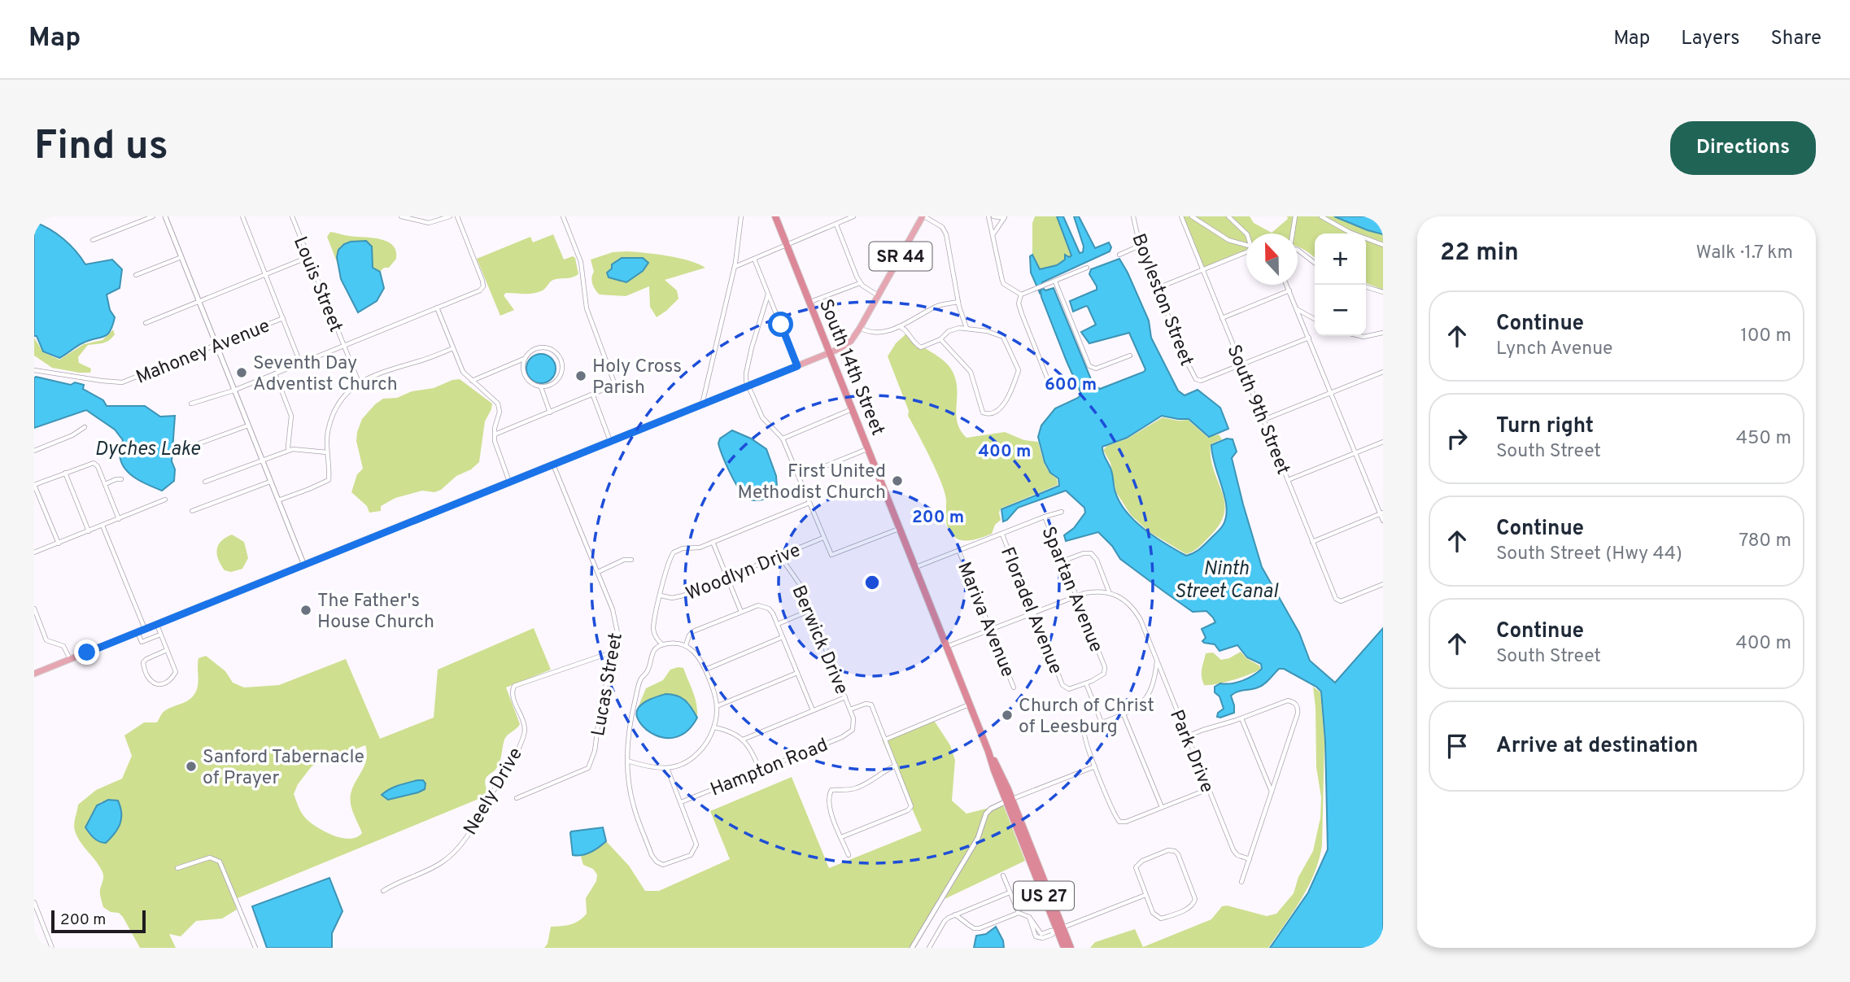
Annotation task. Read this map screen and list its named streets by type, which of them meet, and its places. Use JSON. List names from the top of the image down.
{
  "streets": {
    "highway": ["South 14th Street", "US 27"],
    "main road": ["SR 44"],
    "street": [
      "Louis Street",
      "Boyleston Street",
      "Mahoney Avenue",
      "South 9th Street",
      "Woodlyn Drive",
      "Spartan Avenue",
      "Floradel Avenue",
      "Mariva Avenue",
      "Berwick Drive",
      "Lucas Street",
      "Park Drive",
      "Hampton Road",
      "Neely Drive"
    ]
  },
  "crossings": [
    ["SR 44", "South 14th Street"],
    ["SR 44", "Lucas Street"],
    ["Boyleston Street", "South 9th Street"],
    ["Woodlyn Drive", "Berwick Drive"],
    ["Spartan Avenue", "Floradel Avenue"],
    ["Berwick Drive", "Hampton Road"],
    ["Lucas Street", "Neely Drive"]
  ],
  "water": ["Dyches Lake", "Ninth Street Canal"],
  "places": [
    "Seventh Day Adventist Church",
    "Holy Cross Parish",
    "First United Methodist Church",
    "The Father's House Church",
    "Church of Christ of Leesburg",
    "Sanford Tabernacle of Prayer"
  ],
  "scale_bar": "200 m",
  "north": "top",
  "page": {
    "header": "Map",
    "nav": ["Map", "Layers", "Share"],
    "buttons": "Directions",
    "title": "Find us",
    "heading": ["22 min", "Walk · 1.7 km"],
    "map_buttons": ["+", "−"],
    "list": [
      ["Continue", "Lynch Avenue", "100 m"],
      ["Turn right", "South Street", "450 m"],
      ["Continue", "South Street (Hwy 44)", "780 m"],
      ["Continue", "South Street", "400 m"],
      "Arrive at destination"
    ],
    "scale": "200 m"
  },
  "rings": ["600 m", "400 m", "200 m"]
}
